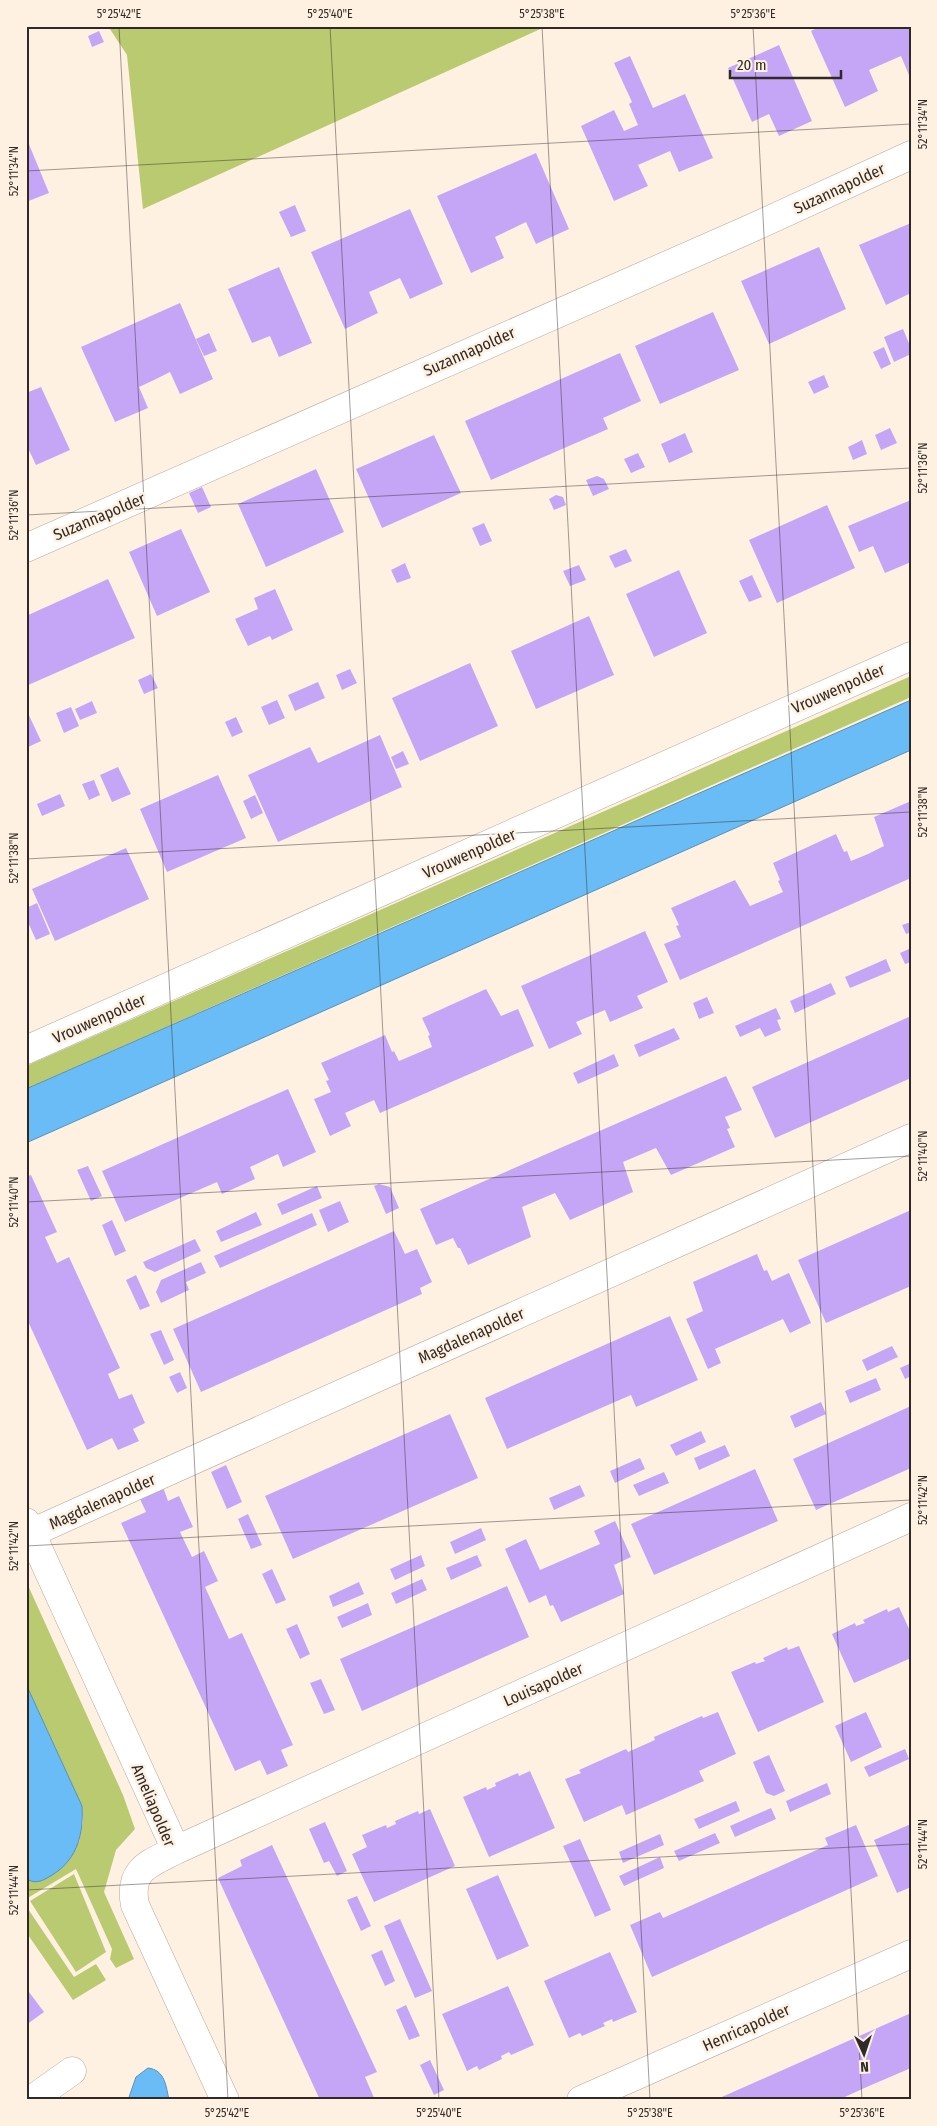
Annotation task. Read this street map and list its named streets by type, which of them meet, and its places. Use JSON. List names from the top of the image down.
{
  "streets": {
    "street": [
      "Suzannapolder",
      "Vrouwenpolder",
      "Magdalenapolder",
      "Louisapolder",
      "Ameliapolder",
      "Henricapolder"
    ]
  },
  "crossings": [
    ["Magdalenapolder", "Ameliapolder"],
    ["Louisapolder", "Ameliapolder"]
  ],
  "scale_bar": "20 m",
  "north": "bottom",
  "coordinates": [
    "5°25'42\"E",
    "5°25'40\"E",
    "5°25'38\"E",
    "5°25'36\"E",
    "52°11'34\"N",
    "52°11'36\"N",
    "52°11'38\"N",
    "52°11'40\"N",
    "52°11'42\"N",
    "52°11'44\"N"
  ]
}
